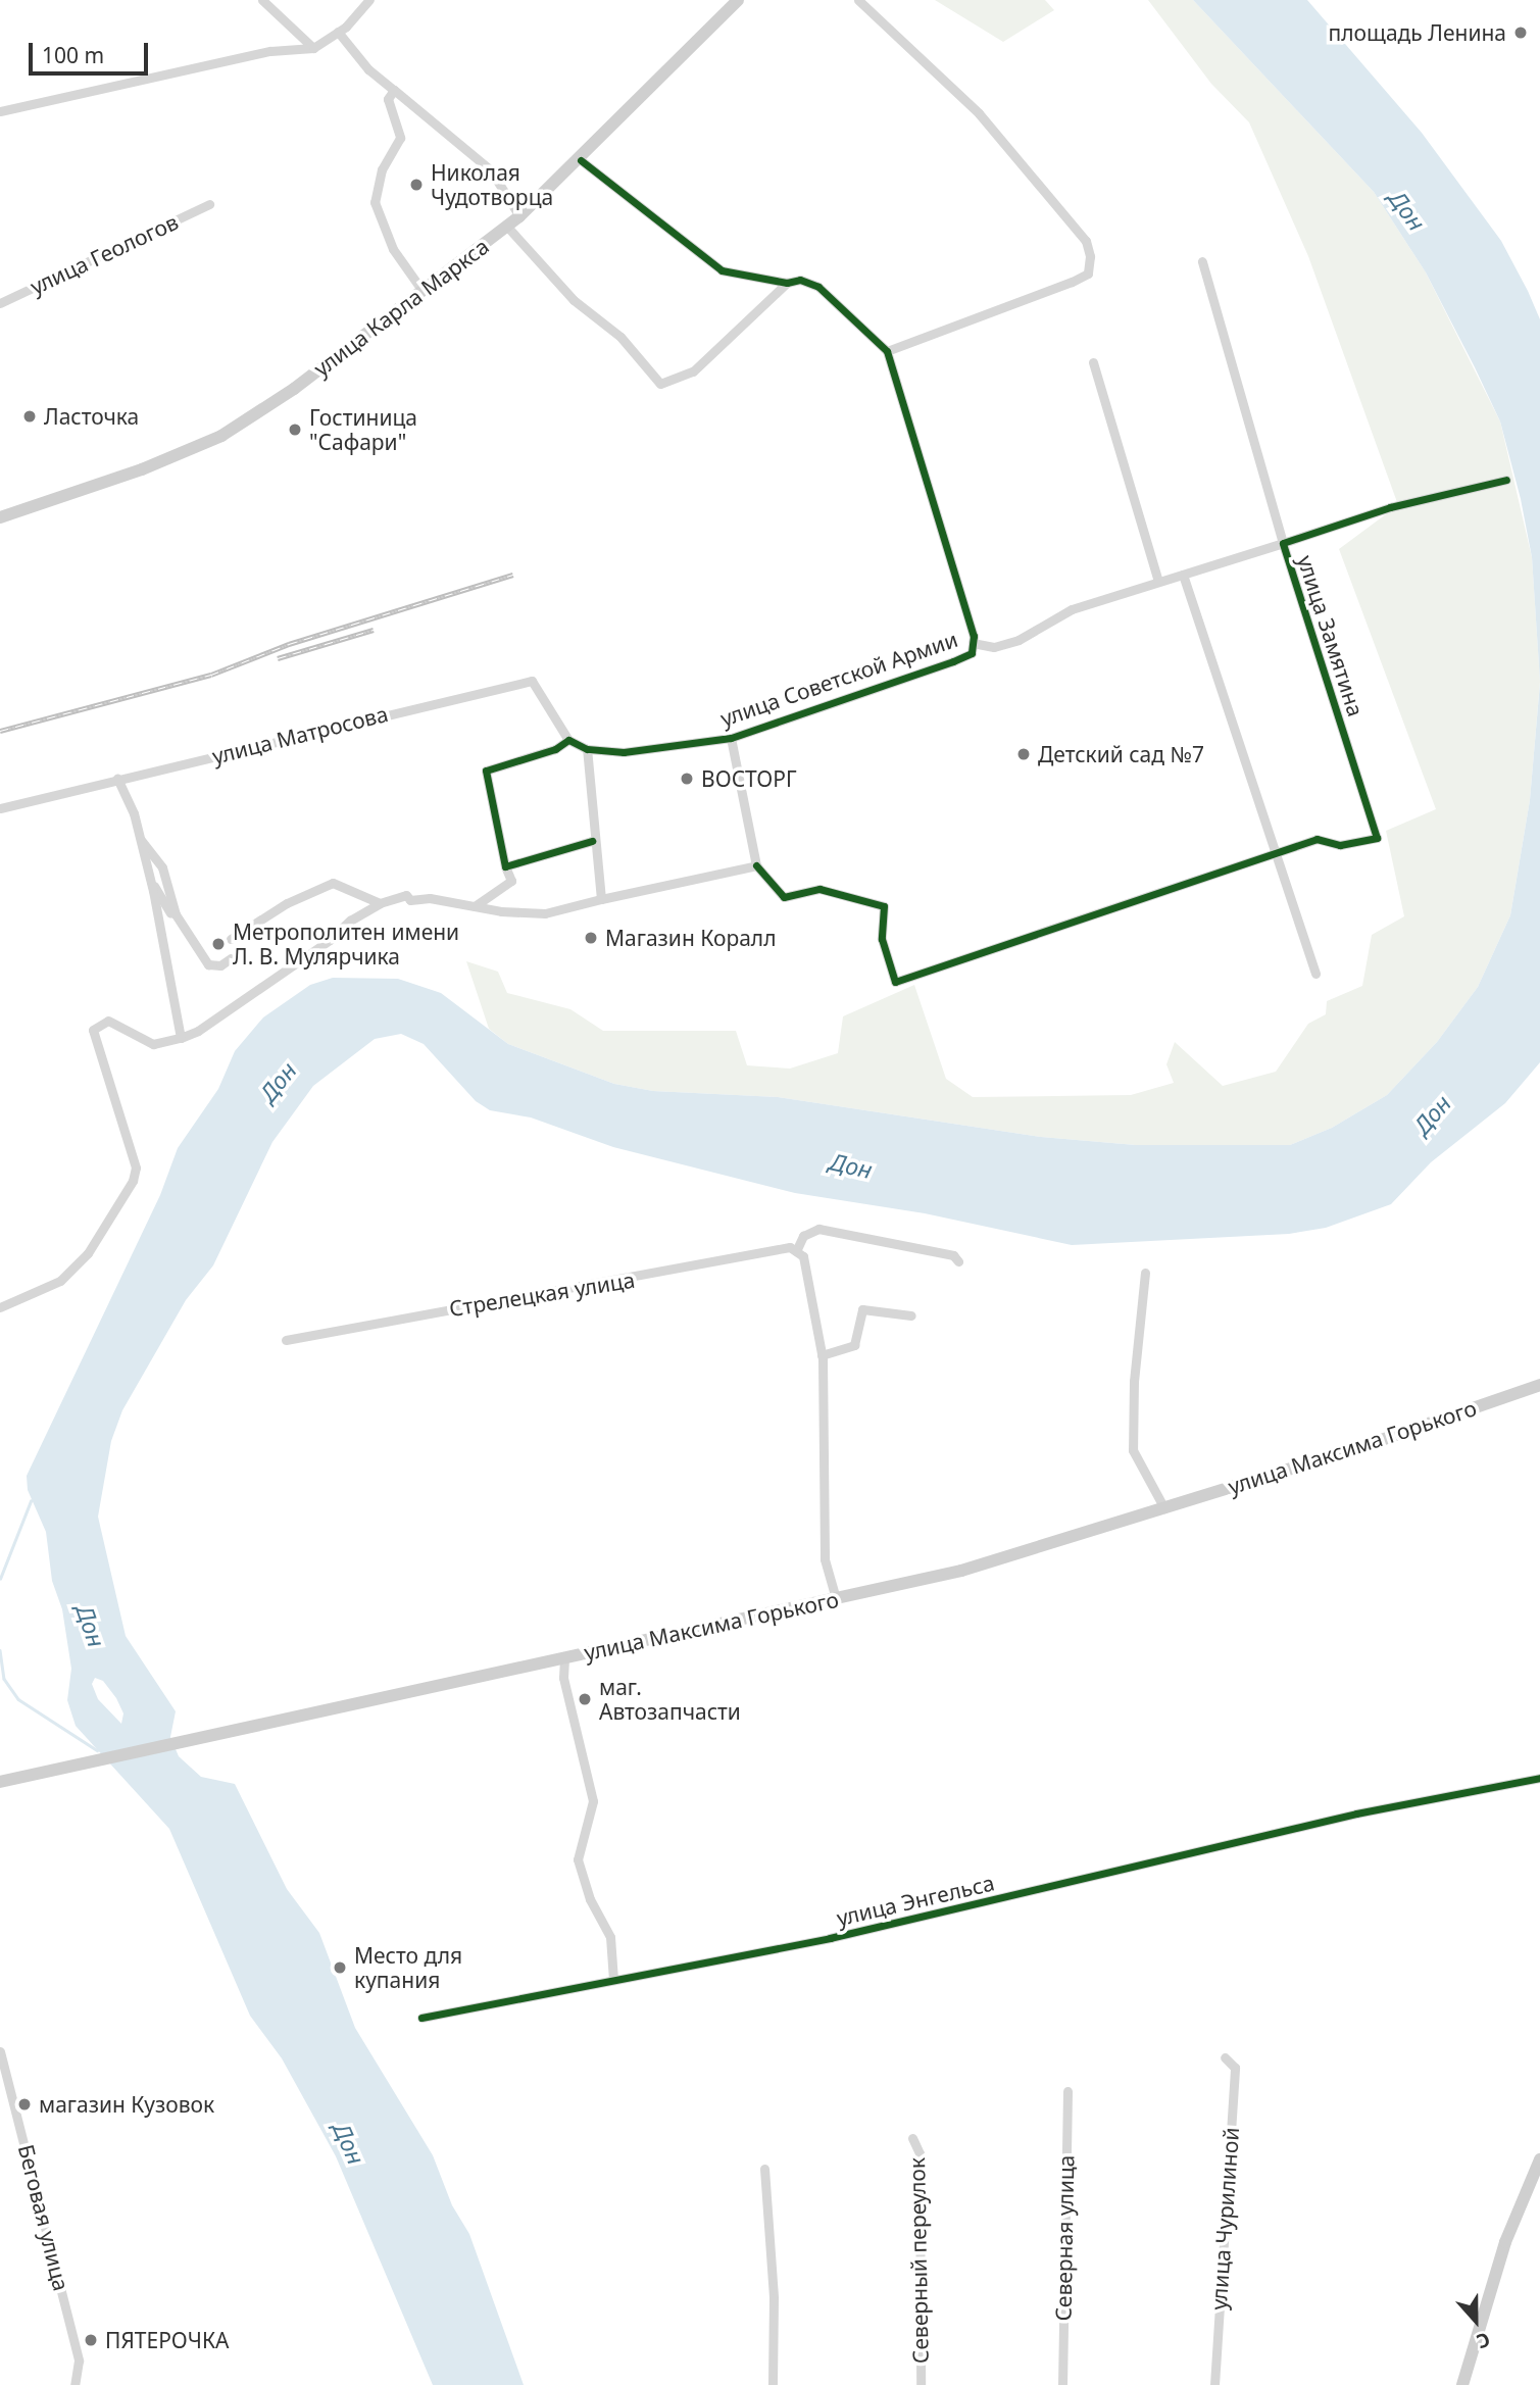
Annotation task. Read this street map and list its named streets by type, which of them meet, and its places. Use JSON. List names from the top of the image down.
{
  "streets": {
    "main road": ["улица Карла Маркса", "улица Максима Горького"],
    "street": [
      "улица Геологов",
      "улица Замятина",
      "улица Советской Армии",
      "улица Матросова",
      "Стрелецкая улица",
      "улица Энгельса",
      "Беговая улица",
      "улица Чурилиной",
      "Северная улица",
      "Северный переулок"
    ]
  },
  "crossings": [
    ["улица Замятина", "улица Советской Армии"],
    ["улица Советской Армии", "улица Матросова"]
  ],
  "water": ["Дон"],
  "places": [
    "площадь Ленина",
    "Николая Чудотворца",
    "Ласточка",
    "Гостиница \"Сафари\"",
    "Детский сад №7",
    "ВОСТОРГ",
    "Магазин Коралл",
    "Метрополитен имени Л. В. Мулярчика",
    "маг. Автозапчасти",
    "Место для купания",
    "магазин Кузовок",
    "ПЯТЕРОЧКА"
  ],
  "scale_bar": "100 m",
  "north": "bottom"
}
